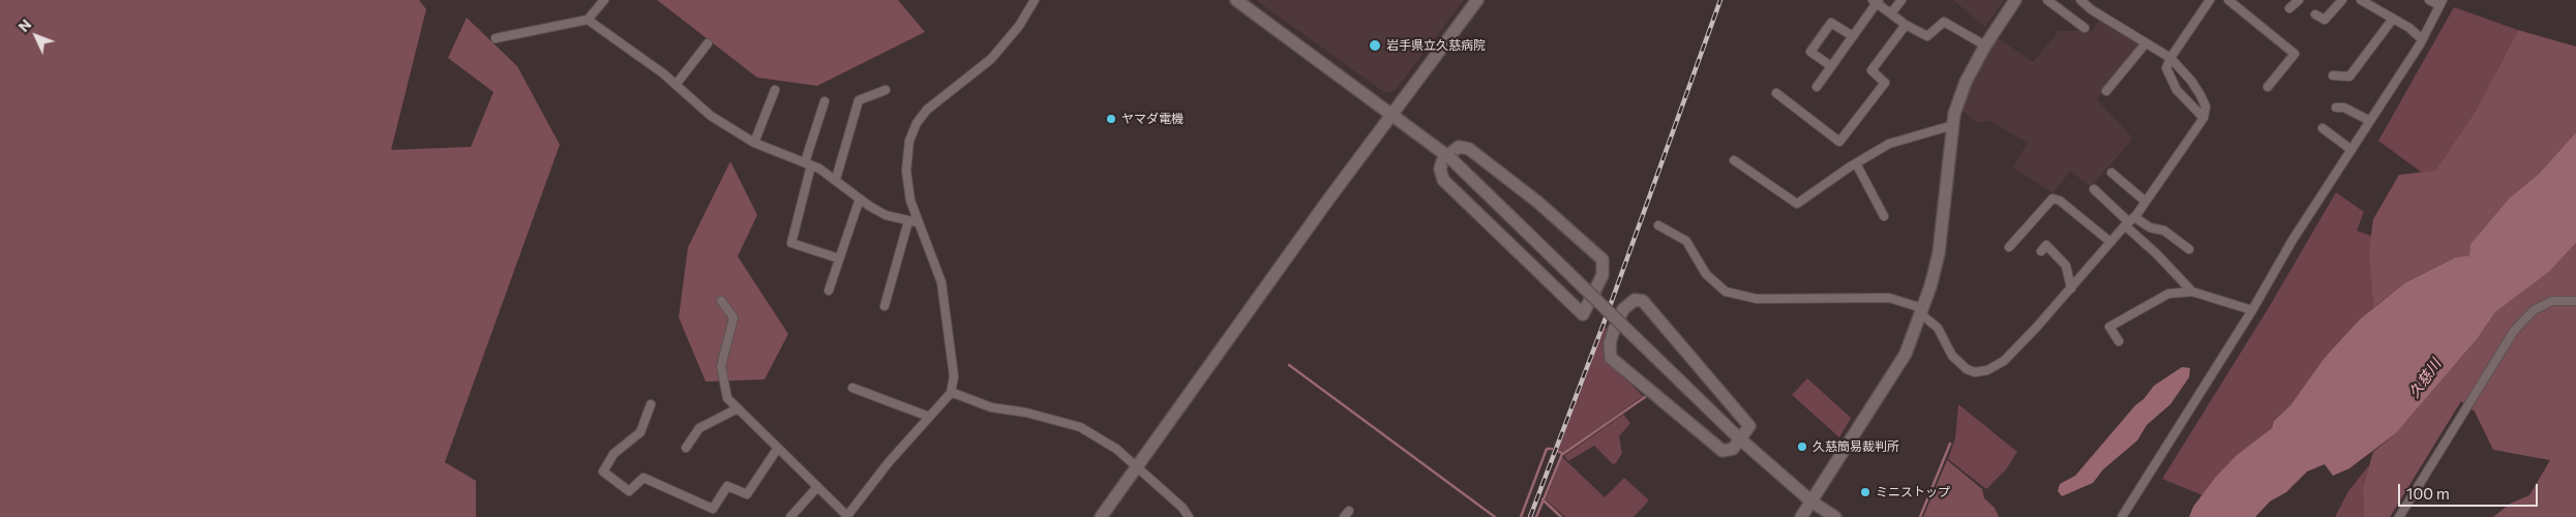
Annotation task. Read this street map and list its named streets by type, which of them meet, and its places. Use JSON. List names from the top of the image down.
{
  "water": ["久慈川"],
  "places": [
    "岩手県立久慈病院",
    "ヤマダ電機",
    "久慈簡易裁判所",
    "ミニストップ"
  ],
  "scale_bar": "100 m",
  "north": "top left"
}
